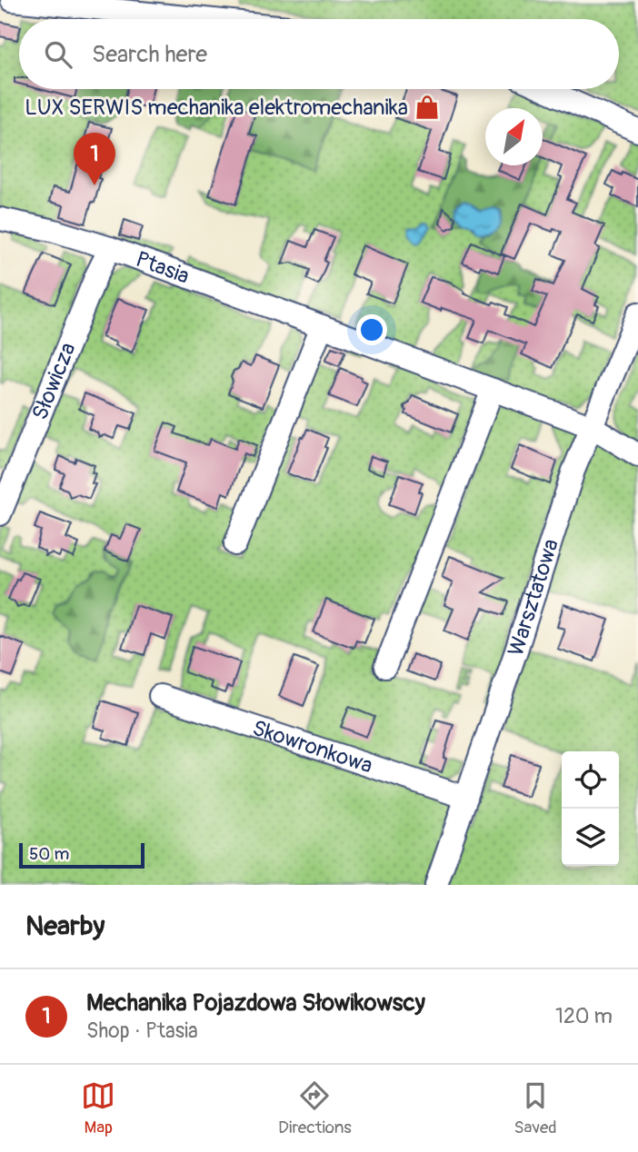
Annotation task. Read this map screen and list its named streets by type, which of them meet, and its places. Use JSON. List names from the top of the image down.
{
  "streets": {
    "street": [
      "Ptasia",
      "Słowicza",
      "Warsztatowa",
      "Skowronkowa"
    ]
  },
  "crossings": [
    ["Ptasia", "Słowicza"],
    ["Ptasia", "Warsztatowa"],
    ["Warsztatowa", "Skowronkowa"]
  ],
  "places": {
    "shop": ["LUX SERWIS mechanika elektromechanika"]
  },
  "scale_bar": "50 m",
  "north": "top right",
  "page": {
    "search": "Search here",
    "pins": "1",
    "scale": "50 m",
    "heading": "Nearby",
    "list": [
      {
        "mark": "1",
        "name": "Mechanika Pojazdowa Słowikowscy",
        "note": "Shop · Ptasia",
        "value": "120 m"
      }
    ],
    "nav": ["Map", "Directions", "Saved"]
  }
}
